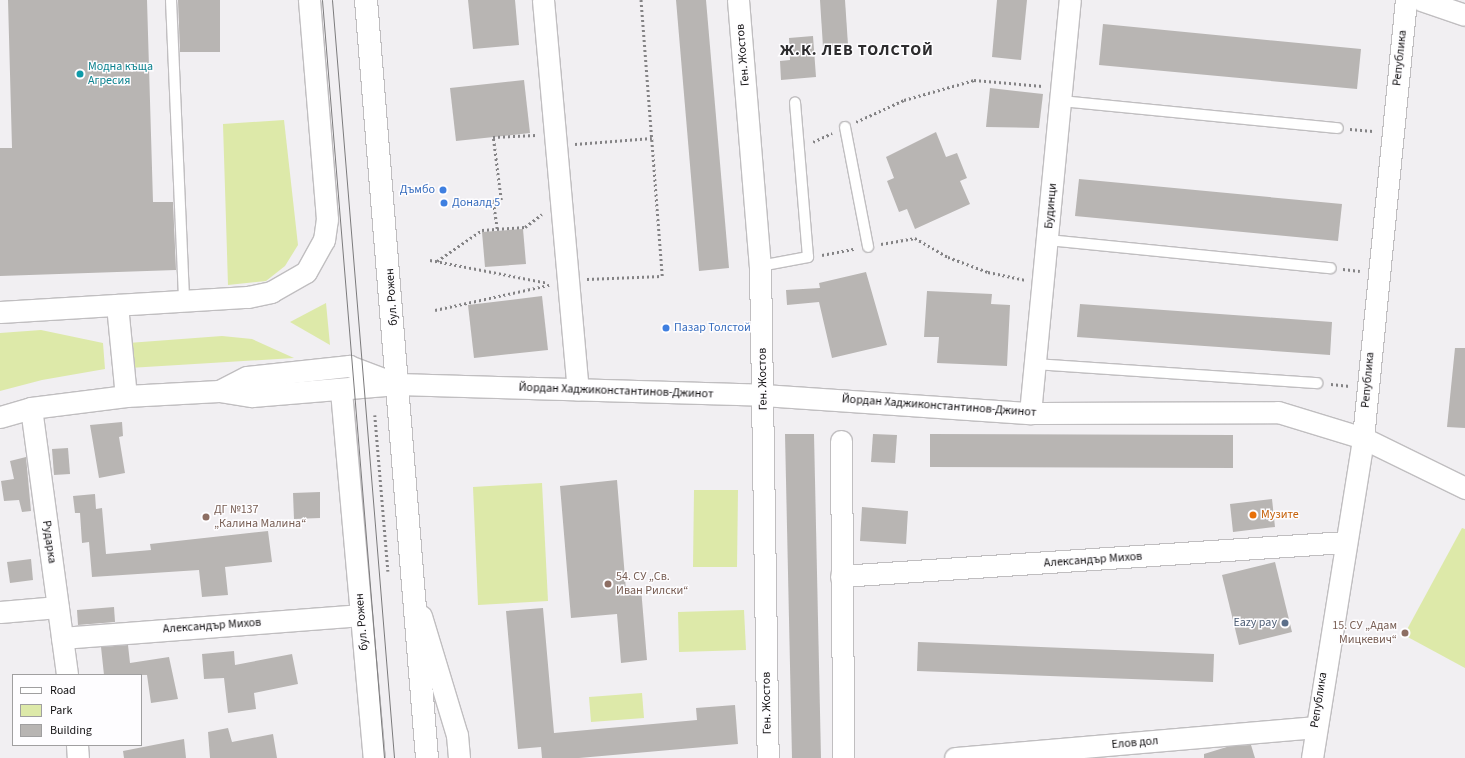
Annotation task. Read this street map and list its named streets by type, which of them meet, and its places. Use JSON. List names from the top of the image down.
{
  "streets": {
    "main road": ["бул. Рожен"],
    "street": [
      "Ген. Жостов",
      "Република",
      "Будинци",
      "Йордан Хаджиконстантинов-Джинот",
      "Рударка",
      "Александър Михов",
      "Елов дол"
    ]
  },
  "crossings": [
    ["Ген. Жостов", "Йордан Хаджиконстантинов-Джинот"],
    ["Република", "Йордан Хаджиконстантинов-Джинот"],
    ["Република", "Александър Михов"],
    ["Република", "Елов дол"],
    ["Будинци", "Йордан Хаджиконстантинов-Джинот"],
    ["бул. Рожен", "Йордан Хаджиконстантинов-Джинот"],
    ["бул. Рожен", "Александър Михов"],
    ["Рударка", "Александър Михов"]
  ],
  "districts": ["Ж.К. ЛЕВ ТОЛСТОЙ"],
  "places": [
    "Модна къща Агресия",
    "Дъмбо",
    "Доналд 5",
    "Пазар Толстой",
    "Музите",
    "ДГ №137 „Калина Малина“",
    "54. СУ „Св. Иван Рилски“",
    "Eazy pay",
    "15. СУ „Адам Мицкевич“"
  ],
  "legend": ["Road", "Park", "Building"]
}
